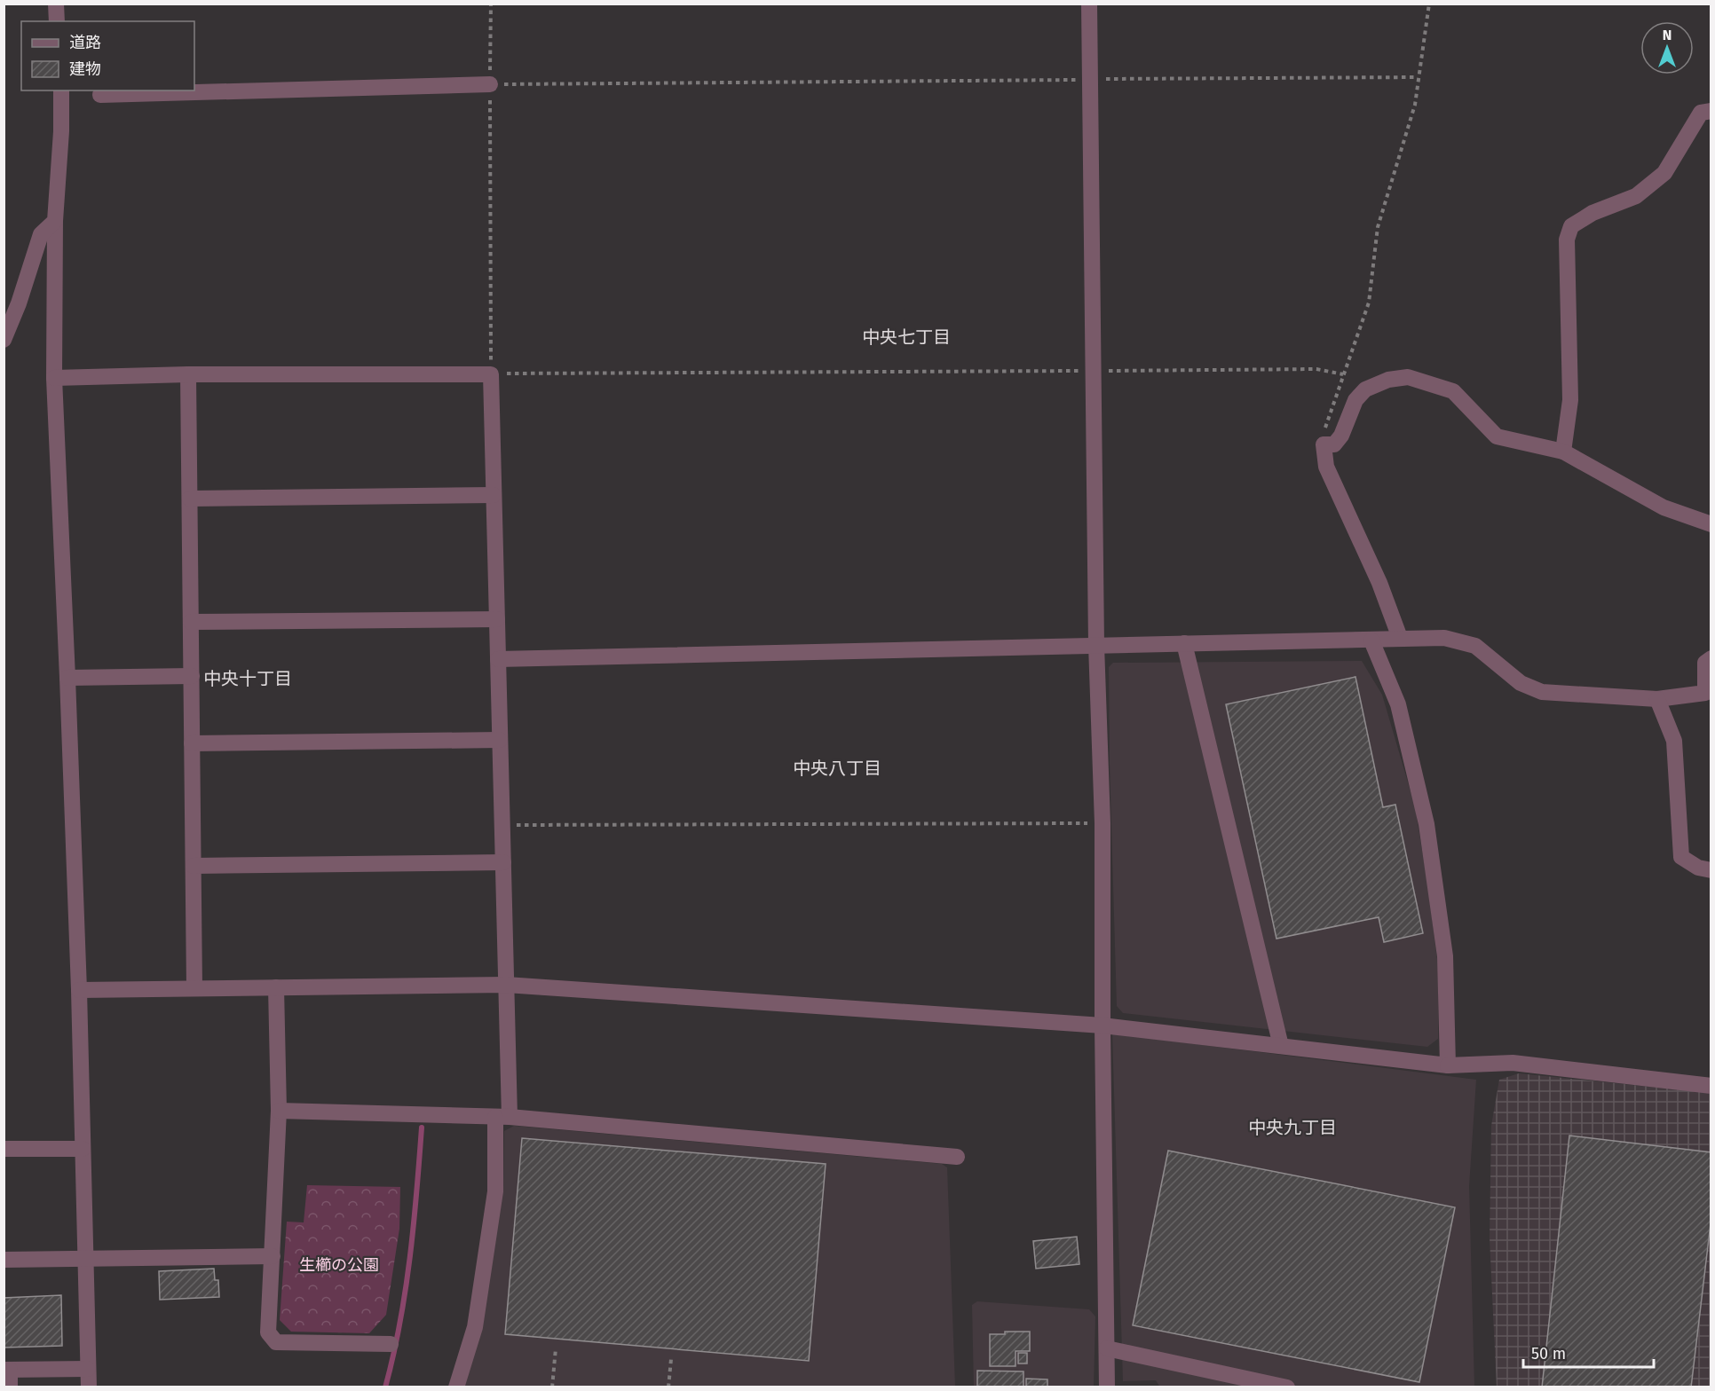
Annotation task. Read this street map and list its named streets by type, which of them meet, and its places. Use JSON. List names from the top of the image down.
{
  "districts": [
    "中央七丁目",
    "中央十丁目",
    "中央八丁目",
    "中央九丁目"
  ],
  "parks": ["生櫛の公園"],
  "legend": ["道路", "建物"],
  "scale_bar": "50 m",
  "north": "top"
}
